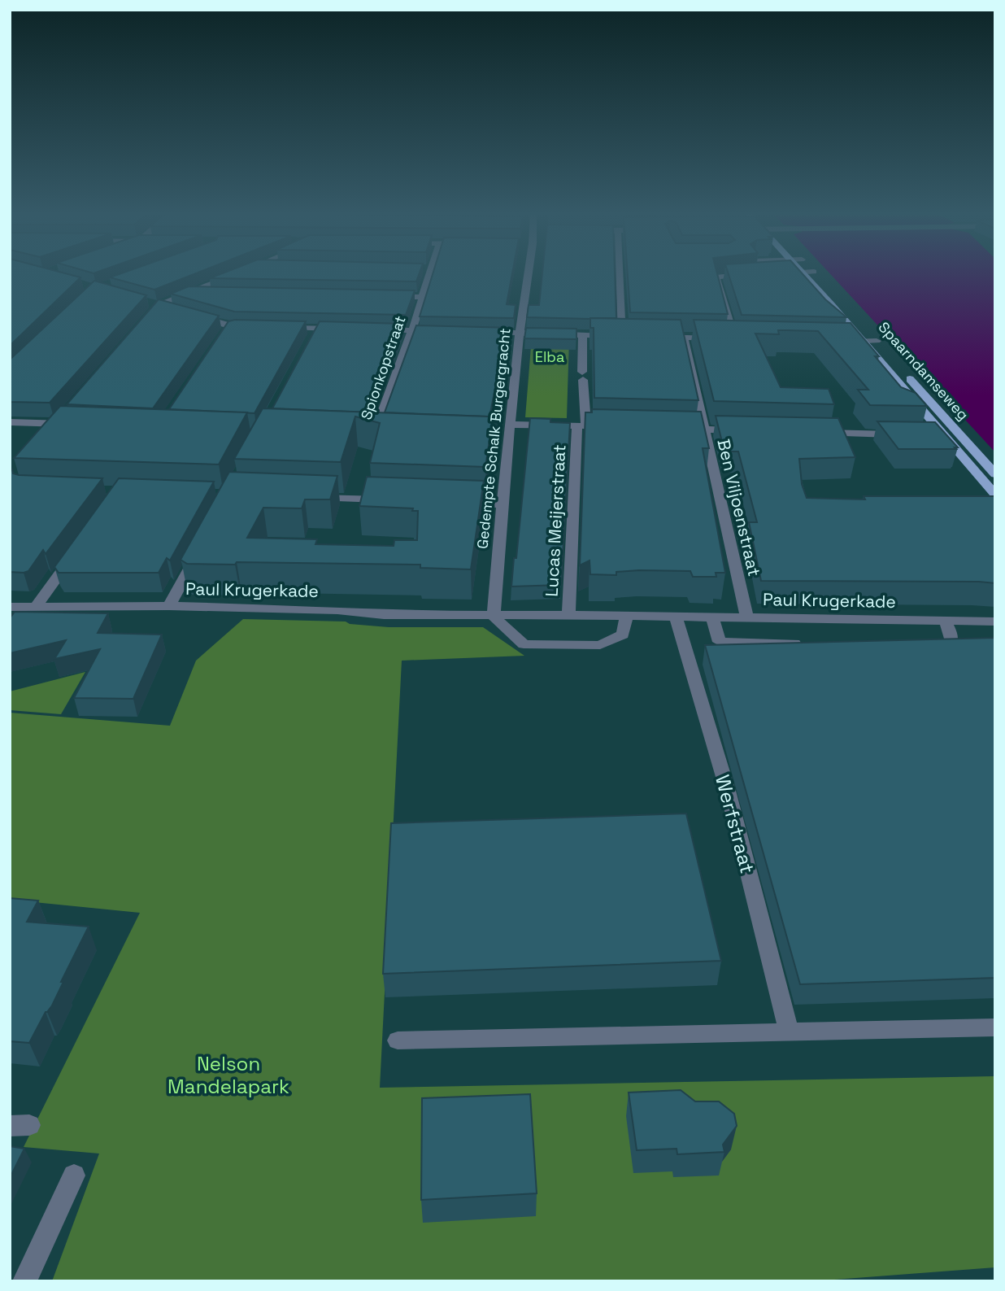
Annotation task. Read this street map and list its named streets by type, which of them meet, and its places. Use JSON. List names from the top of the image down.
{
  "streets": {
    "main road": ["Spaarndamseweg"],
    "street": [
      "Spionkopstraat",
      "Gedempte Schalk Burgergracht",
      "Ben Viljoenstraat",
      "Lucas Meijerstraat",
      "Paul Krugerkade",
      "Werfstraat"
    ]
  },
  "crossings": [
    ["Gedempte Schalk Burgergracht", "Paul Krugerkade"],
    ["Ben Viljoenstraat", "Paul Krugerkade"],
    ["Lucas Meijerstraat", "Paul Krugerkade"],
    ["Paul Krugerkade", "Werfstraat"]
  ],
  "parks": ["Elba", "Nelson Mandelapark"]
}
